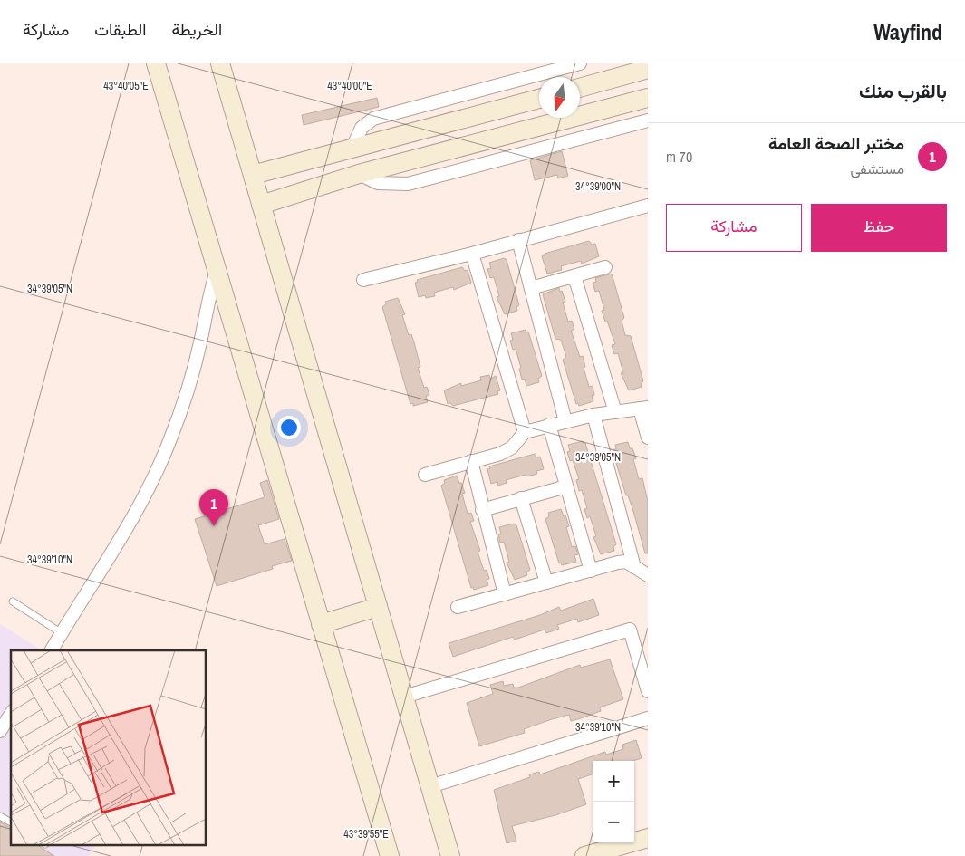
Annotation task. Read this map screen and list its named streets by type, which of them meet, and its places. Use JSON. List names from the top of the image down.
{
  "north": "bottom",
  "page": {
    "header": "Wayfind",
    "nav": ["الخريطة", "الطبقات", "مشاركة"],
    "heading": "بالقرب منك",
    "list": [
      {
        "mark": "1",
        "name": "مختبر الصحة العامة",
        "note": "مستشفى",
        "value": "70 m"
      }
    ],
    "buttons": ["حفظ", "مشاركة"],
    "pins": "1",
    "map_buttons": ["+", "−"]
  },
  "coordinates": [
    "43°40'05\"E",
    "43°40'00\"E",
    "34°39'00\"N",
    "34°39'05\"N",
    "34°39'10\"N",
    "43°39'55\"E"
  ]
}
